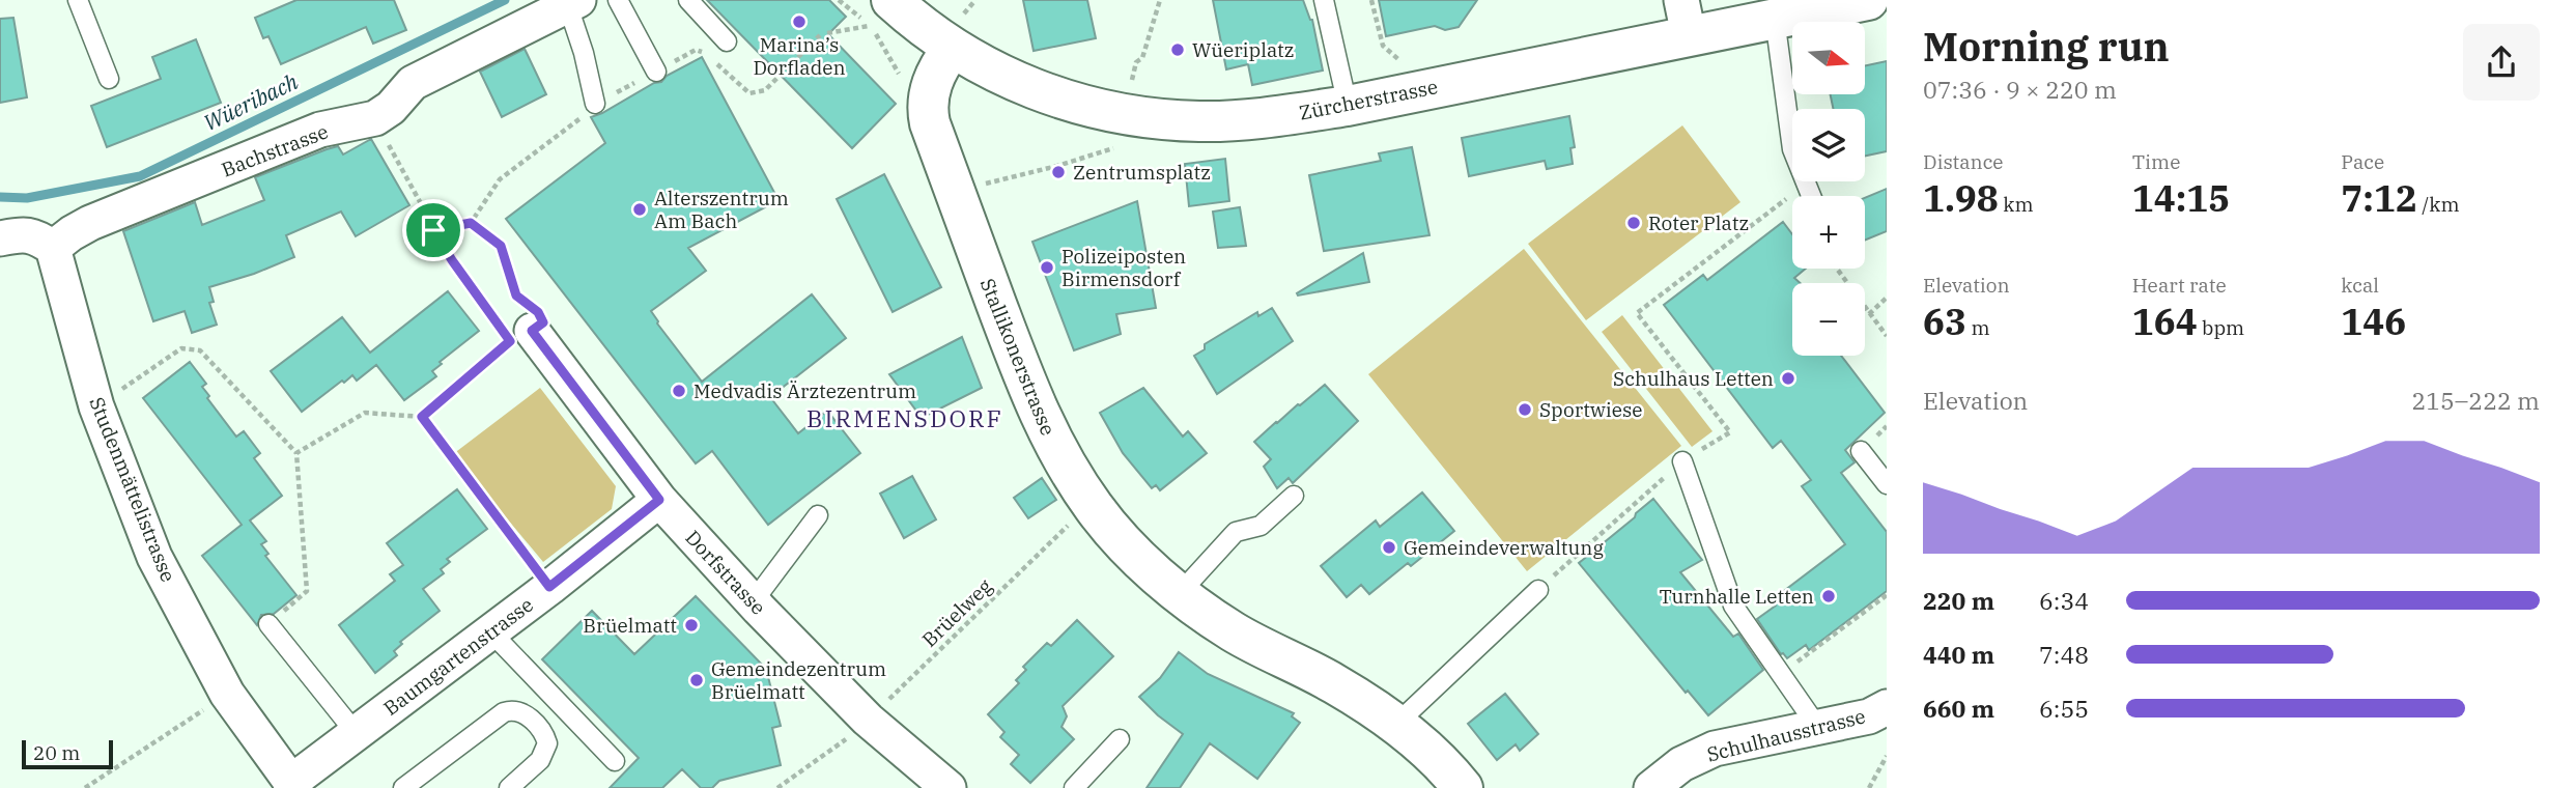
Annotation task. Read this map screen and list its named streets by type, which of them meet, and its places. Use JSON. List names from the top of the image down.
{
  "streets": {
    "main road": ["Zürcherstrasse", "Stallikonerstrasse"],
    "street": [
      "Bachstrasse",
      "Studenmättelistrasse",
      "Dorfstrasse",
      "Baumgartenstrasse",
      "Schulhausstrasse"
    ],
    "path": ["Brüelweg"]
  },
  "crossings": [
    ["Zürcherstrasse", "Stallikonerstrasse"],
    ["Bachstrasse", "Studenmättelistrasse"],
    ["Studenmättelistrasse", "Baumgartenstrasse"],
    ["Dorfstrasse", "Brüelweg"],
    ["Dorfstrasse", "Baumgartenstrasse"]
  ],
  "districts": ["BIRMENSDORF"],
  "water": ["Wüeribach"],
  "places": [
    "Marina’s Dorfladen",
    "Wüeriplatz",
    "Zentrumsplatz",
    "Alterszentrum Am Bach",
    "Roter Platz",
    "Polizeiposten Birmensdorf",
    "Schulhaus Letten",
    "Medvadis Ärztezentrum",
    "Sportwiese",
    "Gemeindeverwaltung",
    "Turnhalle Letten",
    "Brüelmatt",
    "Gemeindezentrum Brüelmatt"
  ],
  "scale_bar": "20 m",
  "north": "right",
  "page": {
    "heading": ["Morning run", "07:36 · 9 × 220 m"],
    "map_buttons": ["+", "−"],
    "stats": [
      ["Distance", "1.98 km"],
      ["Time", "14:15"],
      ["Pace", "7:12 /km"],
      ["Elevation", "63 m"],
      ["Heart rate", "164 bpm"],
      ["kcal", "146"]
    ],
    "chart": ["Elevation", "215–222 m"],
    "list": [
      {
        "name": "220 m",
        "note": "6:34"
      },
      {
        "name": "440 m",
        "note": "7:48"
      },
      {
        "name": "660 m",
        "note": "6:55"
      }
    ],
    "scale": "20 m"
  }
}
